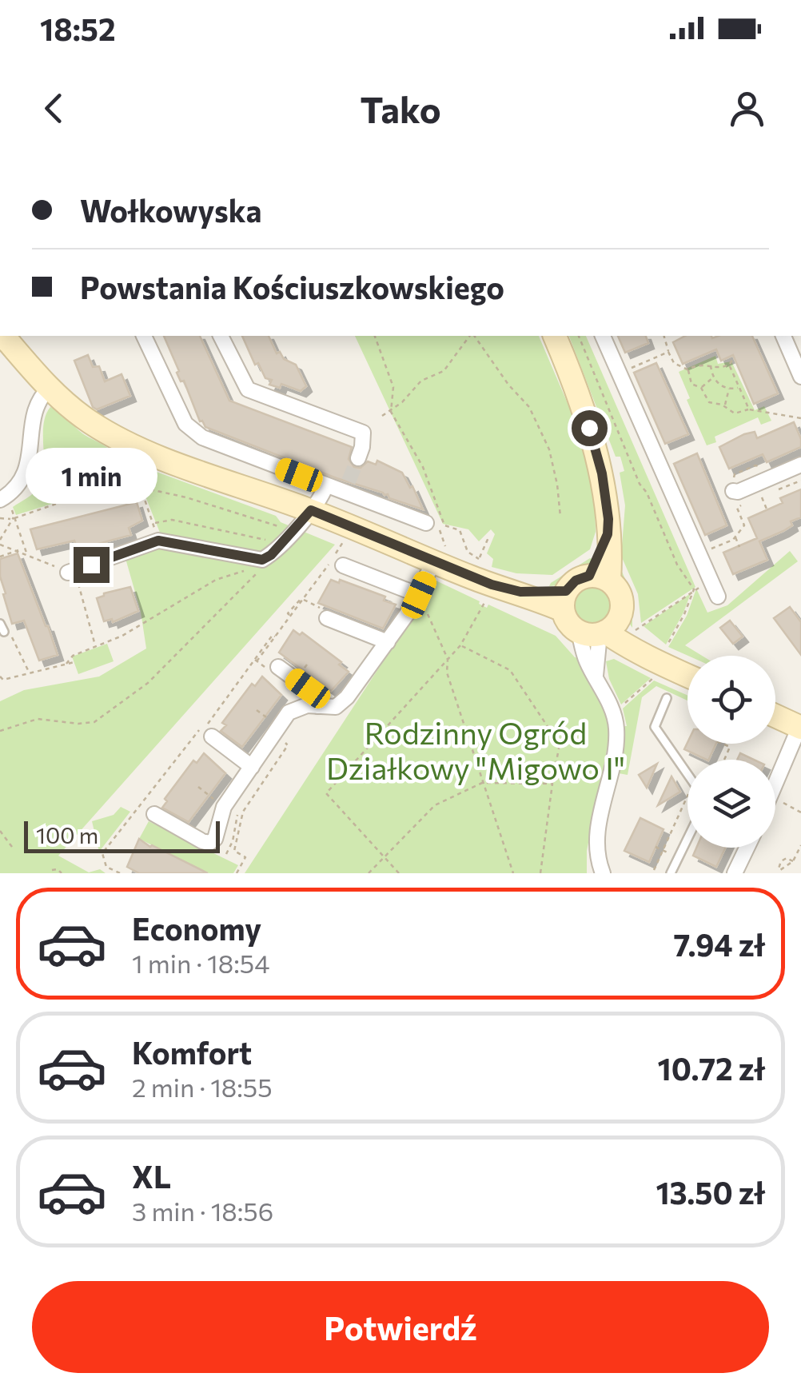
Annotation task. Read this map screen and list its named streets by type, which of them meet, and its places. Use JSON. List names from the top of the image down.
{
  "parks": ["Rodzinny Ogród Działkowy \"Migowo I\""],
  "scale_bar": "100 m",
  "page": {
    "status": "18:52",
    "header": "Tako",
    "banner": ["Wołkowyska", "Powstania Kościuszkowskiego"],
    "bubble": "1 min",
    "scale": "100 m",
    "list": [
      {
        "name": "Economy",
        "note": "1 min · 18:54",
        "value": "7.94 zł"
      },
      {
        "name": "Komfort",
        "note": "2 min · 18:55",
        "value": "10.72 zł"
      },
      {
        "name": "XL",
        "note": "3 min · 18:56",
        "value": "13.50 zł"
      }
    ],
    "buttons": "Potwierdź"
  }
}
